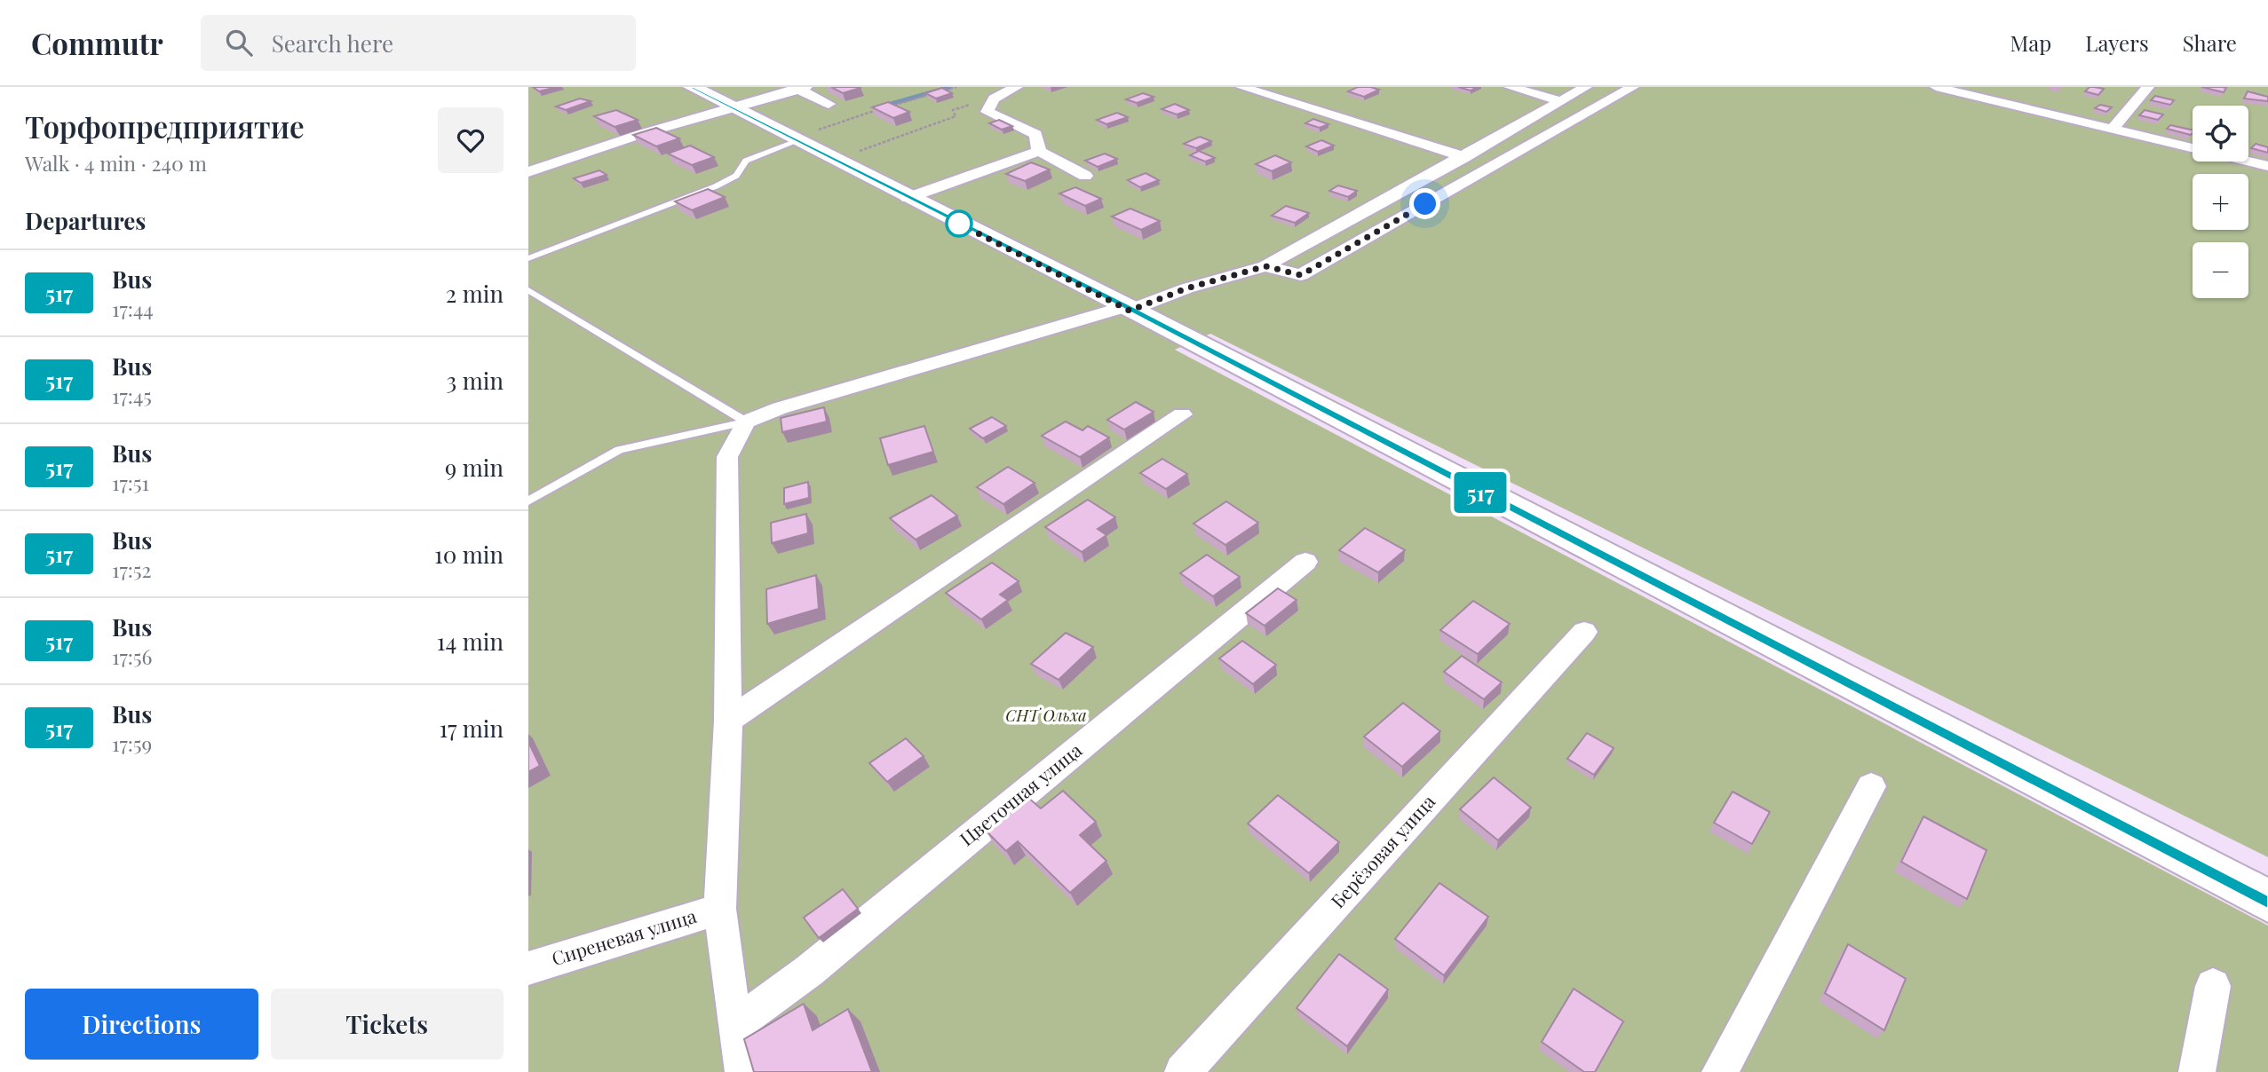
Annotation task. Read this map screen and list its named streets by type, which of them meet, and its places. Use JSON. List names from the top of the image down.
{
  "streets": {
    "street": ["Цветочная улица", "Берёзовая улица", "Сиреневая улица"]
  },
  "parks": ["СНТ Ольха"],
  "lines": ["bus line 517"],
  "page": {
    "header": "Commutr",
    "search": "Search here",
    "nav": ["Map", "Layers", "Share"],
    "heading": [
      ["Торфопредприятие", "Walk · 4 min · 240 m"],
      "Departures"
    ],
    "on_map": "517",
    "map_buttons": ["+", "−"],
    "list": [
      {
        "mark": "517",
        "name": "Bus",
        "note": "17:44",
        "value": "2 min"
      },
      {
        "mark": "517",
        "name": "Bus",
        "note": "17:45",
        "value": "3 min"
      },
      {
        "mark": "517",
        "name": "Bus",
        "note": "17:51",
        "value": "9 min"
      },
      {
        "mark": "517",
        "name": "Bus",
        "note": "17:52",
        "value": "10 min"
      },
      {
        "mark": "517",
        "name": "Bus",
        "note": "17:56",
        "value": "14 min"
      },
      {
        "mark": "517",
        "name": "Bus",
        "note": "17:59",
        "value": "17 min"
      }
    ],
    "buttons": ["Directions", "Tickets"]
  }
}
